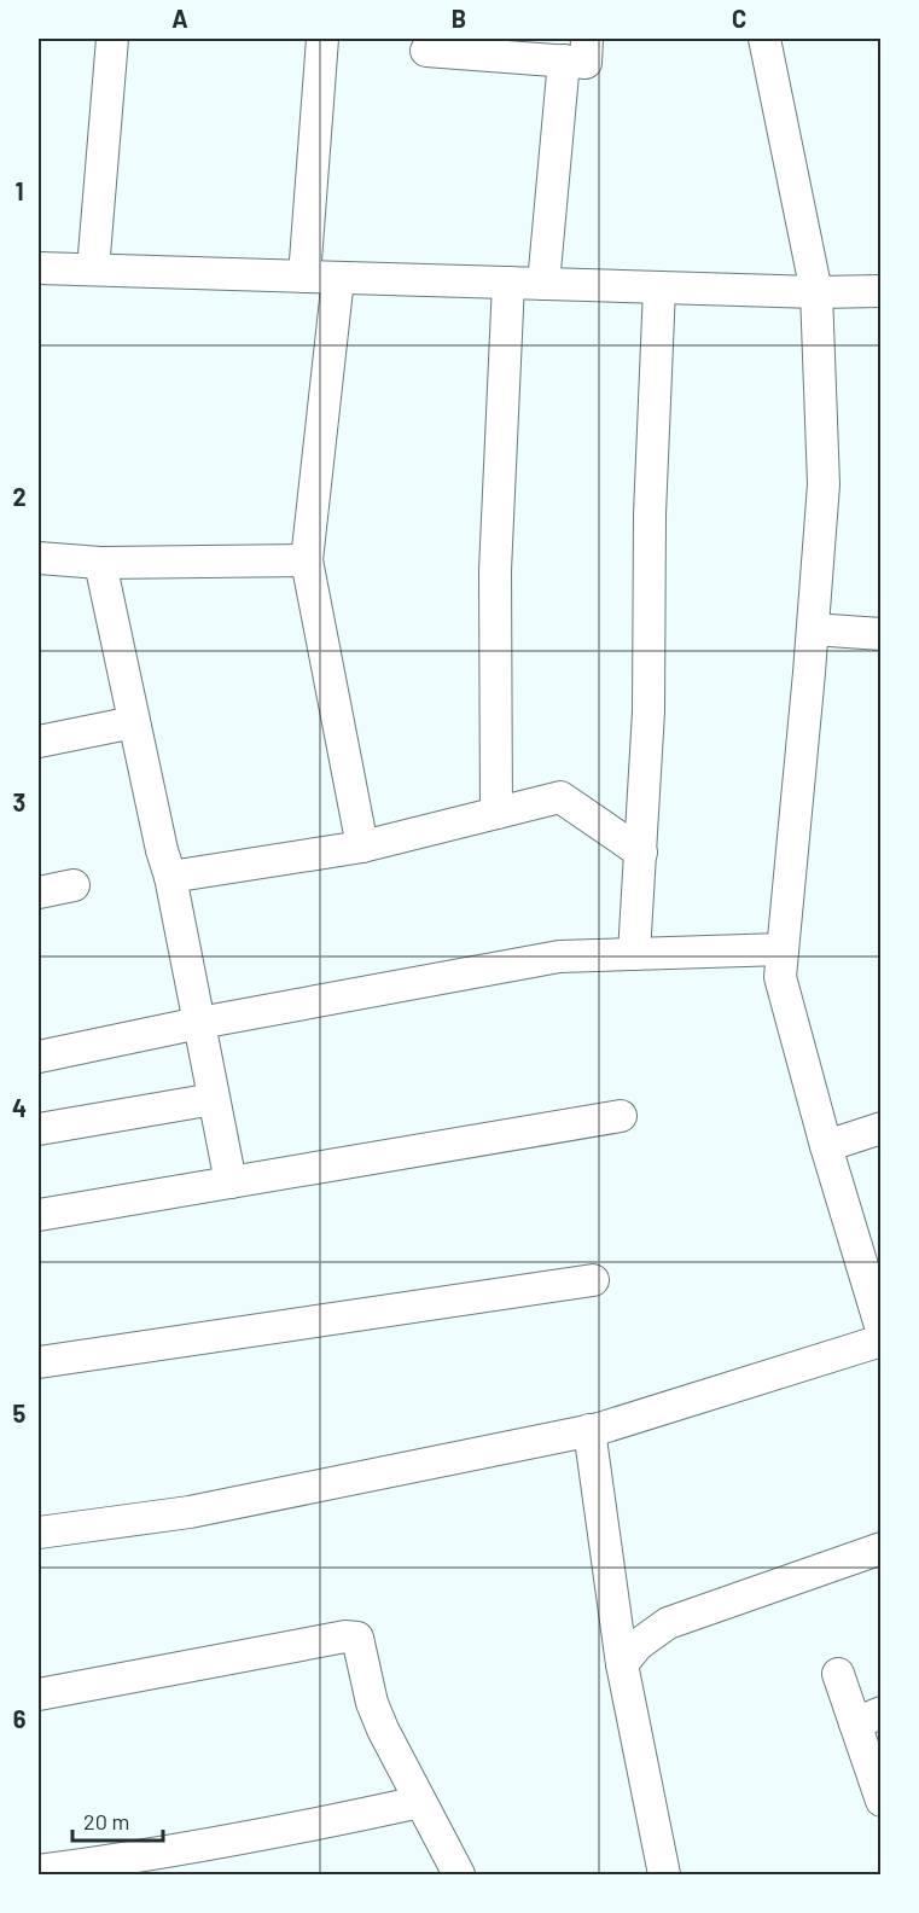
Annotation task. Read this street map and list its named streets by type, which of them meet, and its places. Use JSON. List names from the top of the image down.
{
  "scale_bar": "20 m",
  "grid": {
    "columns": ["A", "B", "C"],
    "rows": [
      "1",
      "2",
      "3",
      "4",
      "5",
      "6"
    ]
  }
}
